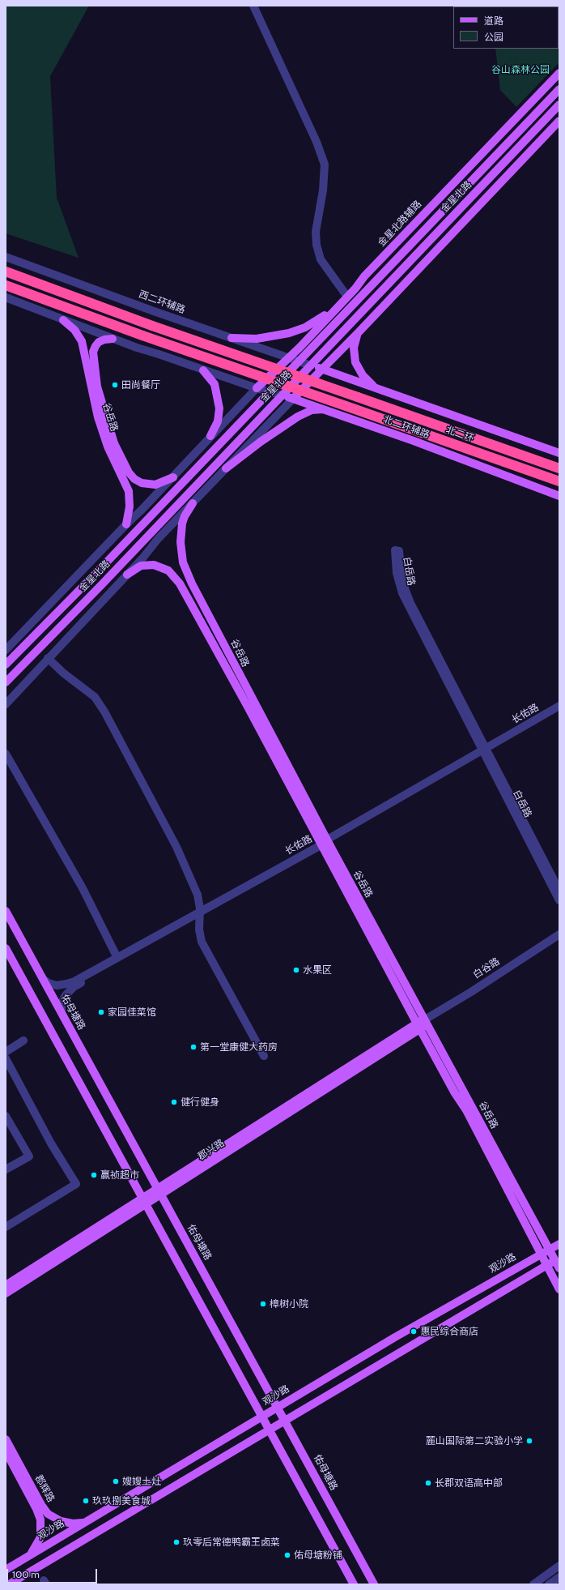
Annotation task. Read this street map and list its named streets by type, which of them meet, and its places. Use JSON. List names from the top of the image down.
{
  "streets": {
    "highway": ["北二环"],
    "main road": [
      "金星北路",
      "金星北路辅路",
      "谷岳路",
      "北二环辅路",
      "佑母塘路",
      "郡兴路",
      "观沙路",
      "郡辉路"
    ],
    "street": [
      "西二环辅路",
      "白岳路",
      "长佑路",
      "白谷路"
    ]
  },
  "crossings": [
    ["金星北路", "西二环辅路"],
    ["金星北路", "北二环辅路"],
    ["金星北路辅路", "西二环辅路"],
    ["谷岳路", "长佑路"],
    ["谷岳路", "白谷路"],
    ["谷岳路", "郡兴路"],
    ["谷岳路", "观沙路"],
    ["白岳路", "长佑路"],
    ["长佑路", "佑母塘路"],
    ["白谷路", "郡兴路"],
    ["佑母塘路", "郡兴路"],
    ["佑母塘路", "观沙路"],
    ["观沙路", "郡辉路"]
  ],
  "parks": ["谷山森林公园"],
  "places": [
    "田尚餐厅",
    "水果区",
    "家园佳菜馆",
    "第一堂康健大药房",
    "健行健身",
    "赢祯超市",
    "樟树小院",
    "惠民综合商店",
    "麓山国际第二实验小学",
    "嫂嫂土灶",
    "长郡双语高中部",
    "玖玖捌美食城",
    "玖零后常德鸭霸王卤菜",
    "佑母塘粉铺"
  ],
  "legend": ["道路", "公园"],
  "scale_bar": "100 m"
}
